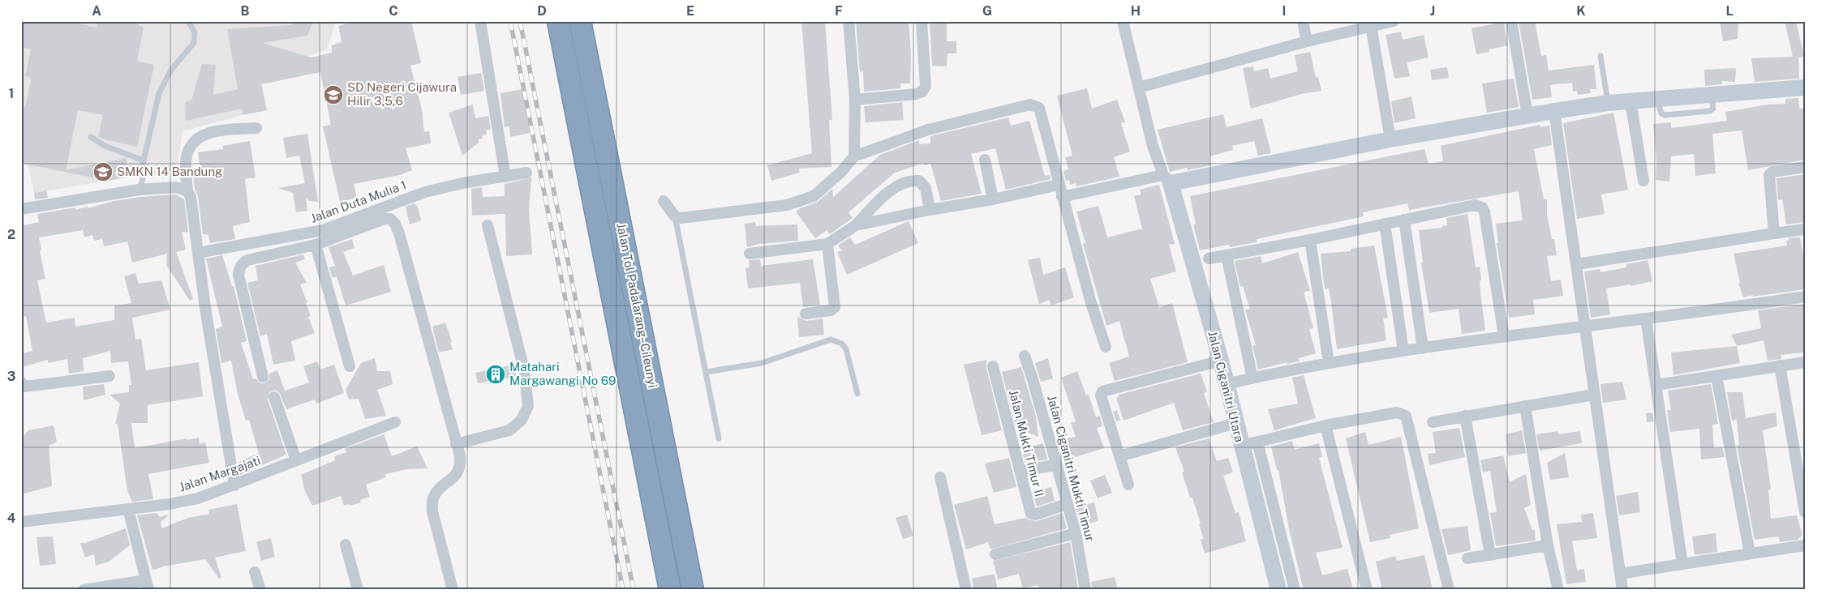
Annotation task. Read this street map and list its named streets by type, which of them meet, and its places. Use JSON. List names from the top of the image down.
{
  "streets": {
    "highway": ["Jalan Tol Padalarang–Cileunyi"],
    "street": [
      "Jalan Duta Mulia 1",
      "Jalan Ciganitri Utara",
      "Jalan Mukti Timur II",
      "Jalan Ciganitri Mukti Timur",
      "Jalan Margajati"
    ]
  },
  "crossings": [
    ["Jalan Mukti Timur II", "Jalan Ciganitri Mukti Timur"]
  ],
  "places": {
    "school or university": ["SD Negeri Cijawura Hilir 3,5,6", "SMKN 14 Bandung"],
    "building": ["Matahari Margawangi No 69"]
  },
  "grid": {
    "columns": [
      "A",
      "B",
      "C",
      "D",
      "E",
      "F",
      "G",
      "H",
      "I",
      "J",
      "K",
      "L"
    ],
    "rows": [
      "1",
      "2",
      "3",
      "4"
    ]
  }
}
